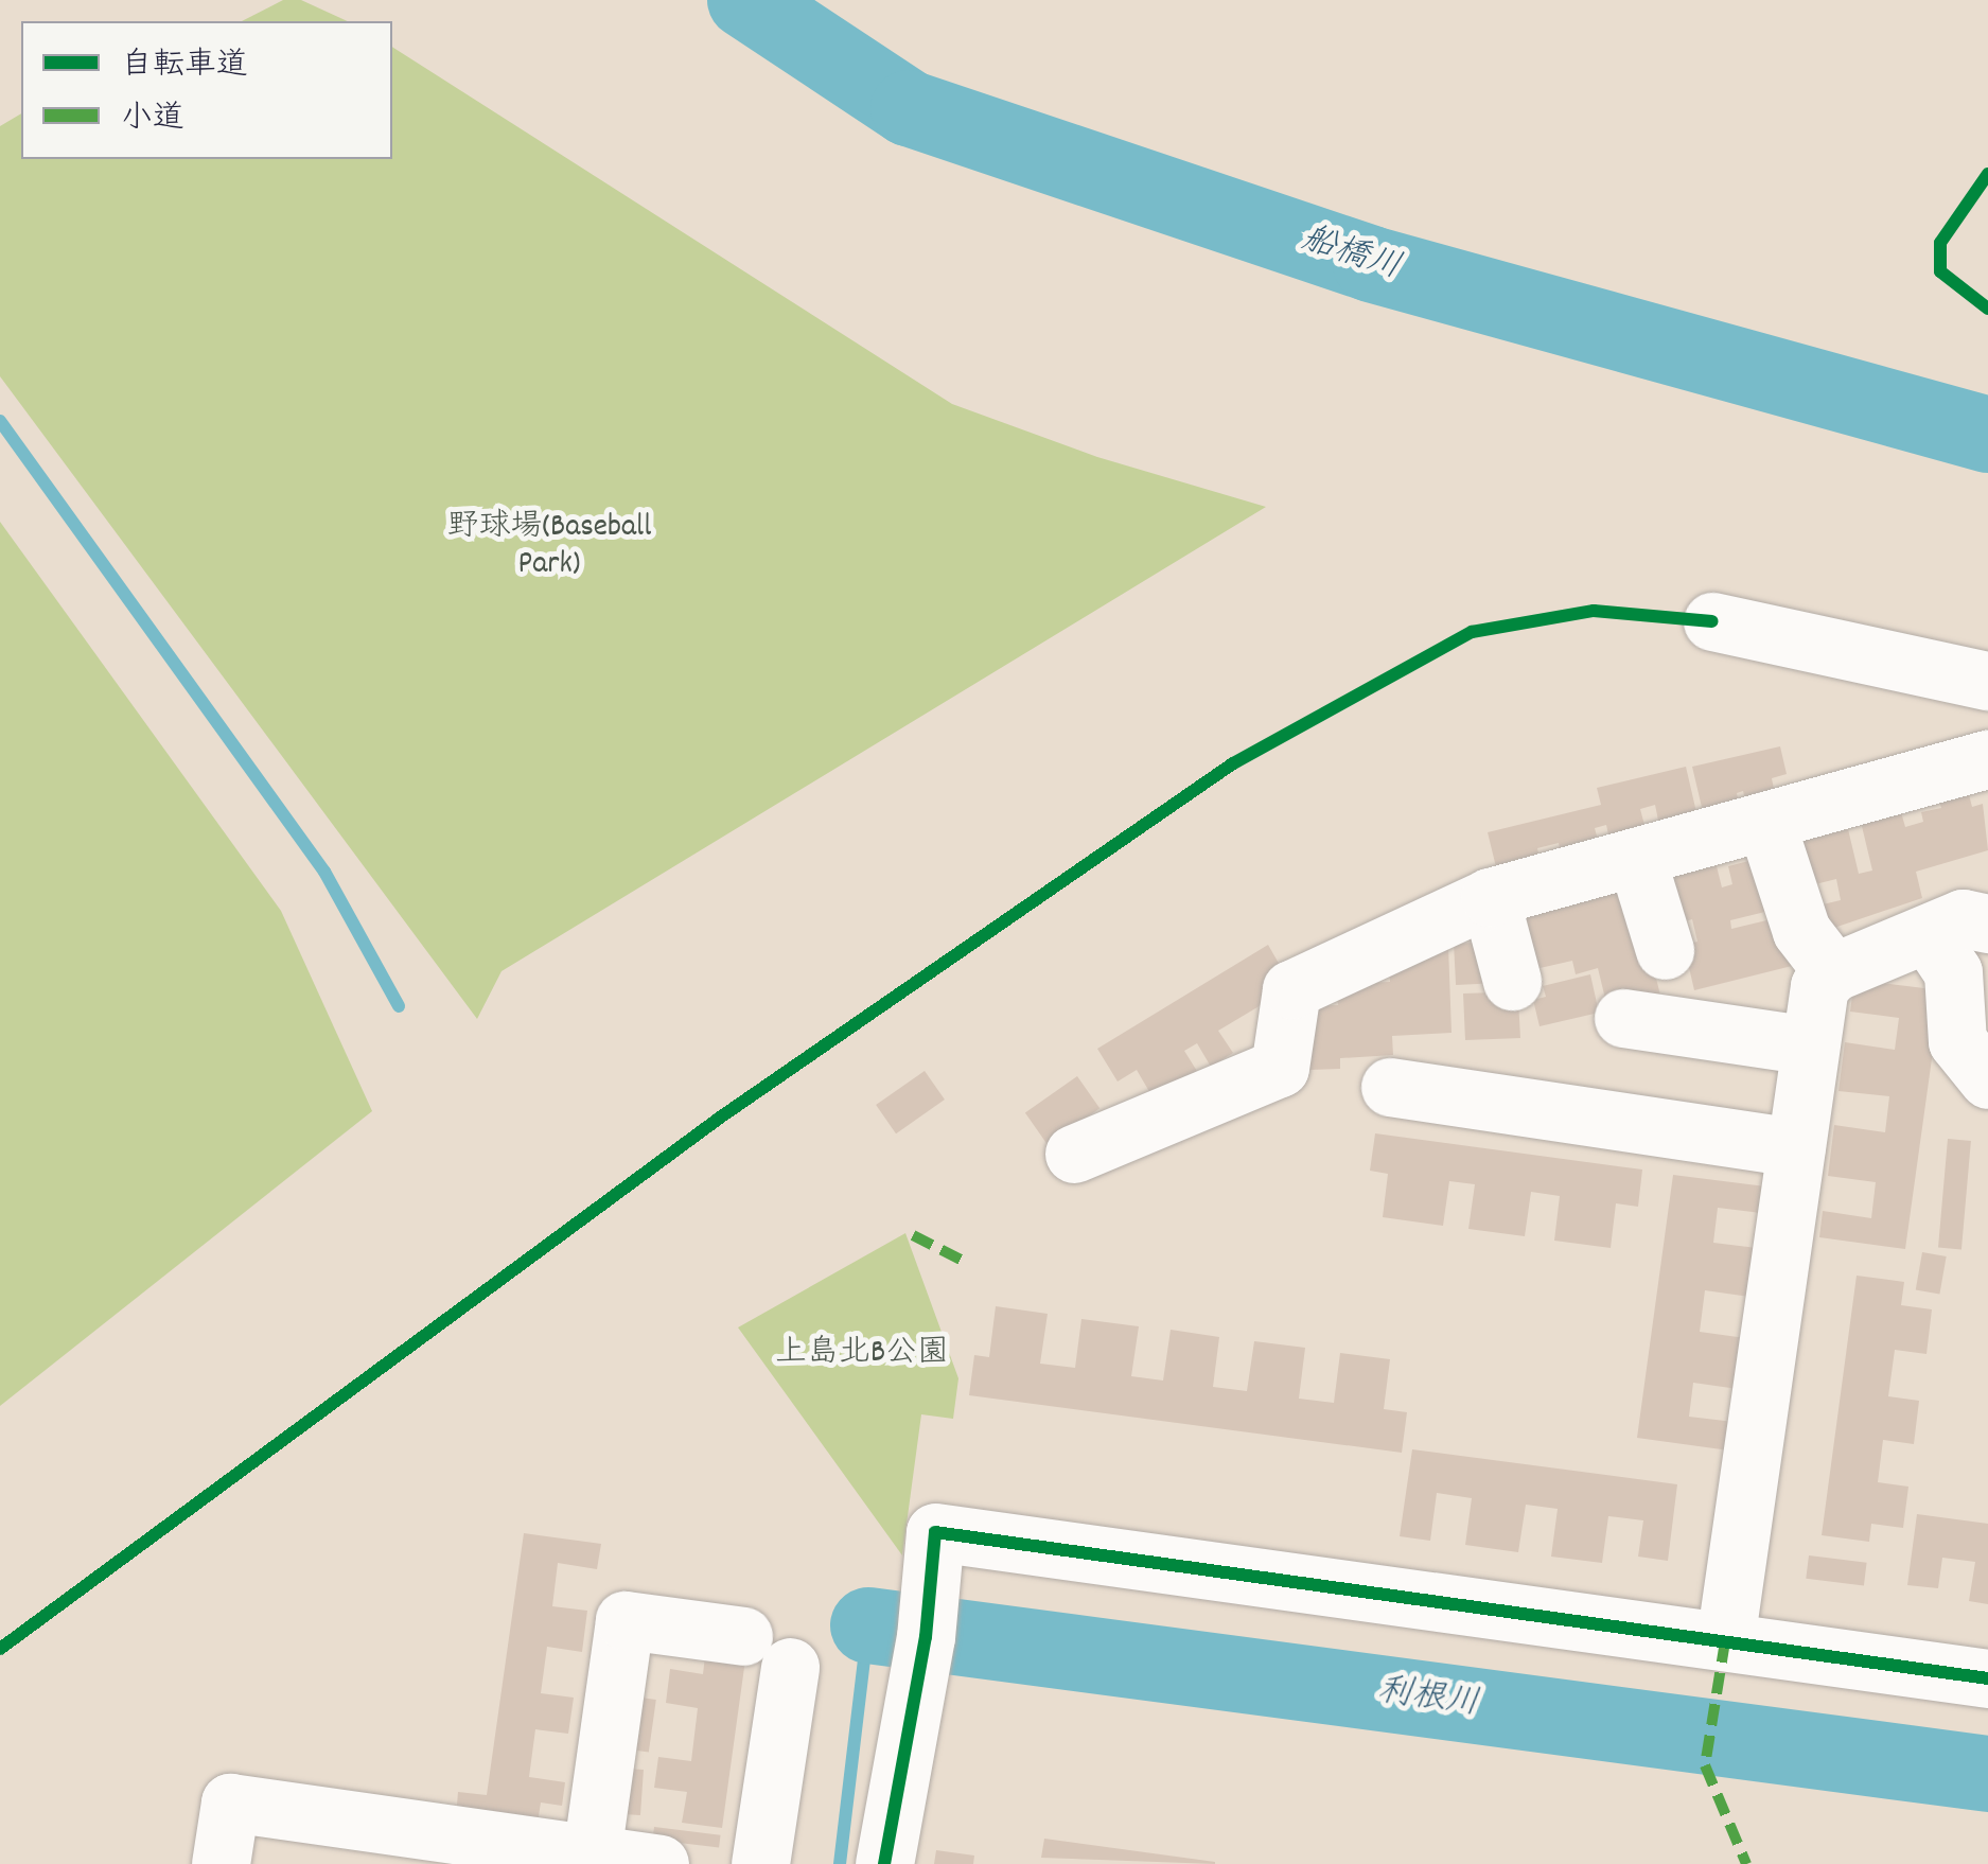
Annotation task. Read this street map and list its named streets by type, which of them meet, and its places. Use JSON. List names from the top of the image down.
{
  "water": ["船橋川", "利根川"],
  "parks": ["野球場(Baseball Park)", "上島北B公園"],
  "legend": ["自転車道", "小道"]
}
